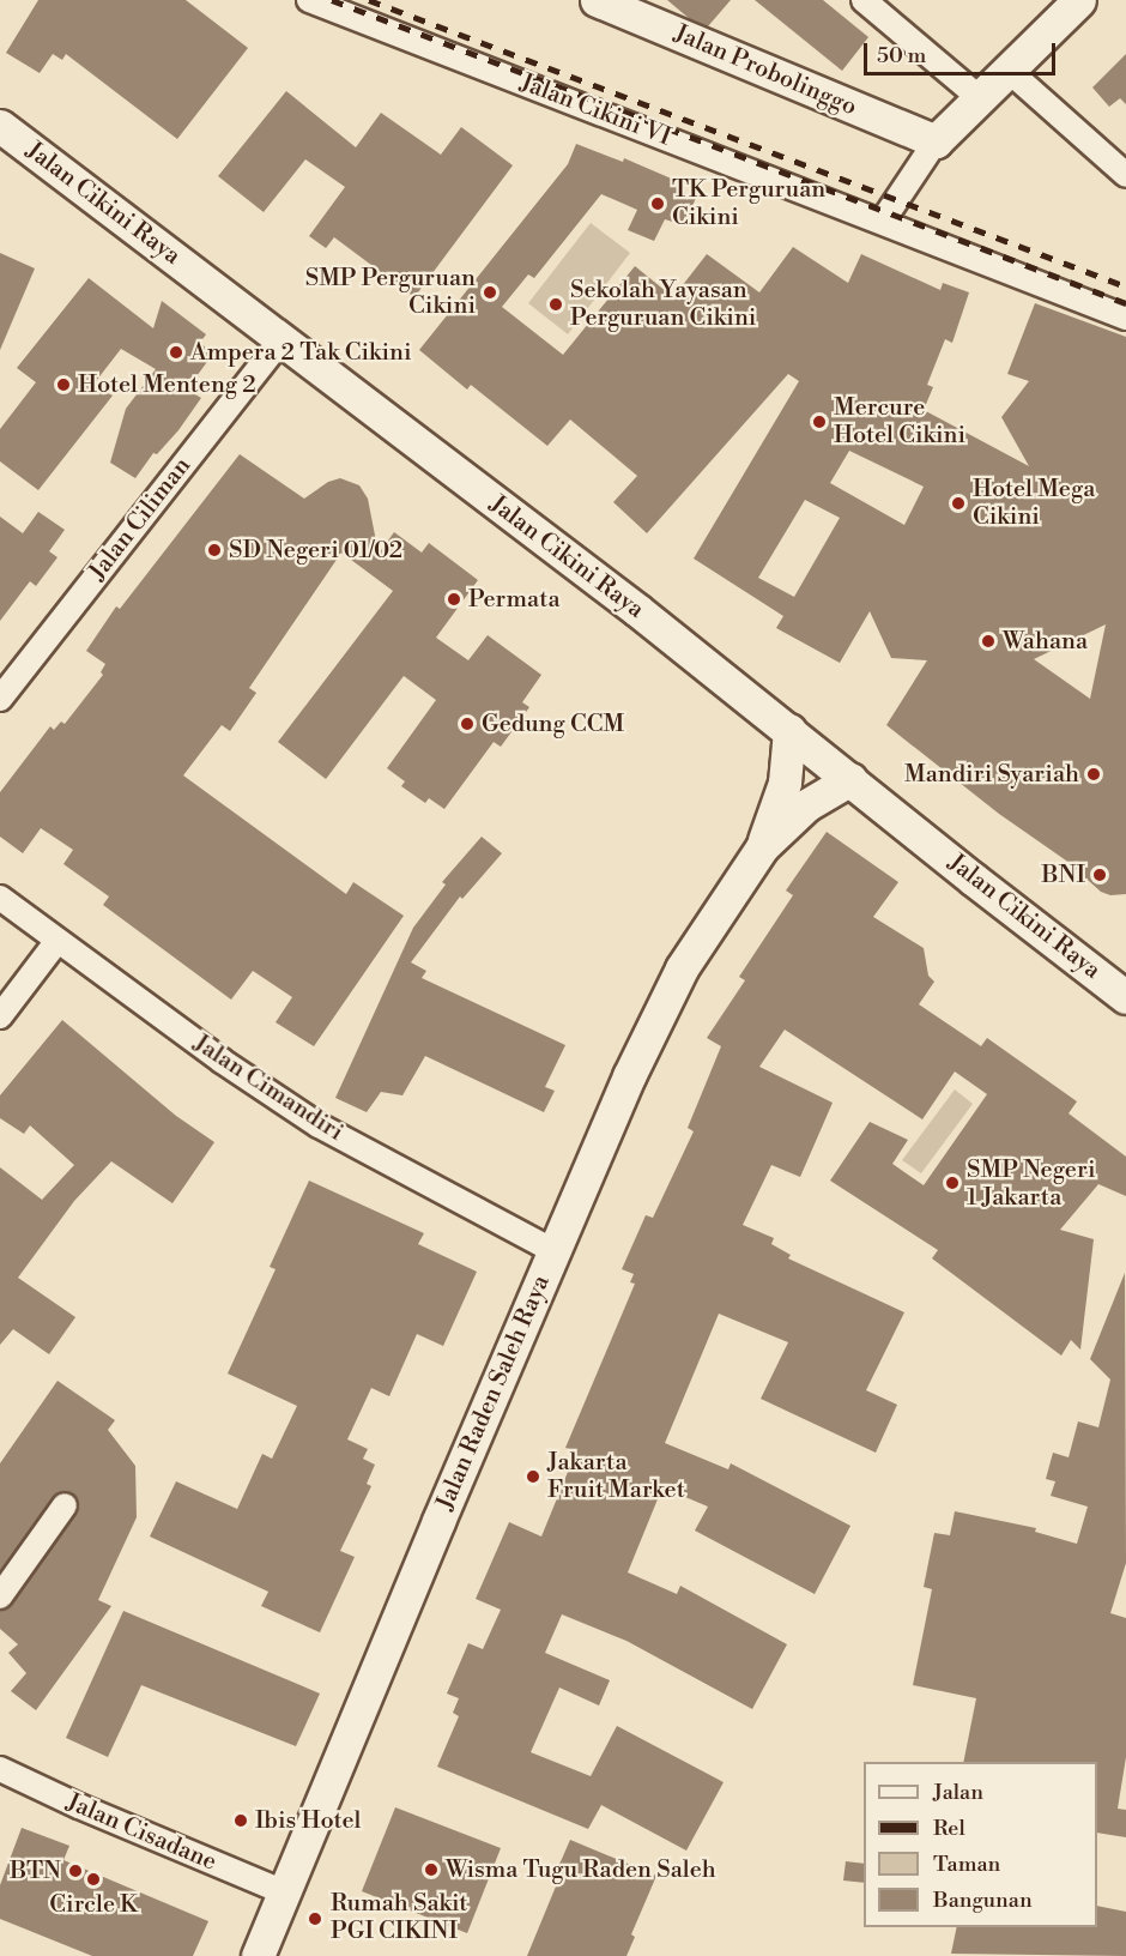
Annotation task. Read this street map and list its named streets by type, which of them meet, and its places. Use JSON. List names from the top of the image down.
{
  "streets": {
    "main road": ["Jalan Probolinggo", "Jalan Cikini Raya", "Jalan Raden Saleh Raya"],
    "street": [
      "Jalan Cikini VI",
      "Jalan Ciliman",
      "Jalan Cimandiri",
      "Jalan Cisadane"
    ]
  },
  "crossings": [
    ["Jalan Cikini Raya", "Jalan Ciliman"],
    ["Jalan Cikini Raya", "Jalan Raden Saleh Raya"],
    ["Jalan Cimandiri", "Jalan Raden Saleh Raya"],
    ["Jalan Raden Saleh Raya", "Jalan Cisadane"]
  ],
  "places": [
    "TK Perguruan Cikini",
    "SMP Perguruan Cikini",
    "Sekolah Yayasan Perguruan Cikini",
    "Ampera 2 Tak Cikini",
    "Hotel Menteng 2",
    "Mercure Hotel Cikini",
    "Hotel Mega Cikini",
    "SD Negeri 01/02",
    "Permata",
    "Wahana",
    "Gedung CCM",
    "Mandiri Syariah",
    "BNI",
    "SMP Negeri 1 Jakarta",
    "Jakarta Fruit Market",
    "Ibis Hotel",
    "Wisma Tugu Raden Saleh",
    "BTN",
    "Circle K",
    "Rumah Sakit PGI CIKINI"
  ],
  "legend": [
    "Jalan",
    "Rel",
    "Taman",
    "Bangunan"
  ],
  "scale_bar": "50 m"
}
